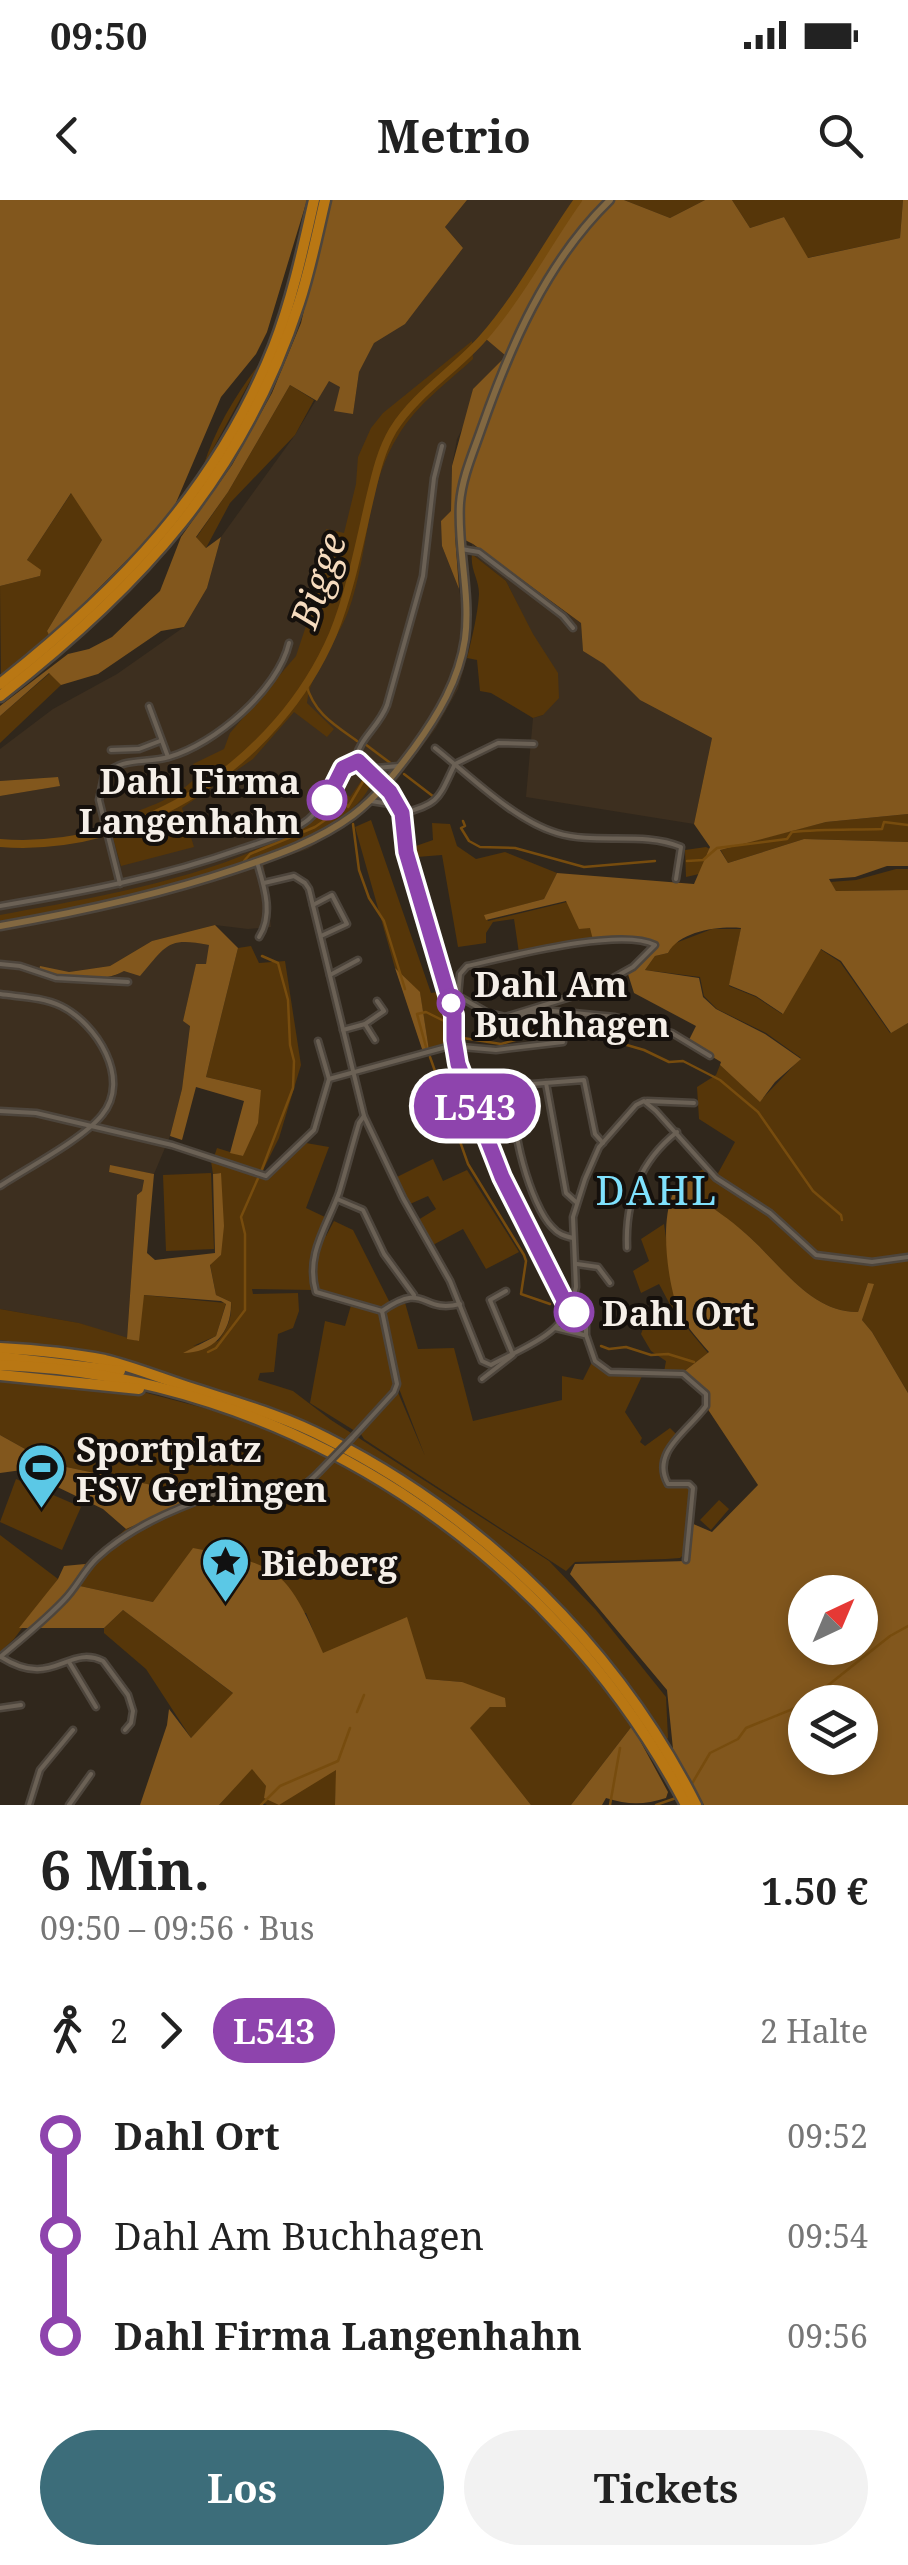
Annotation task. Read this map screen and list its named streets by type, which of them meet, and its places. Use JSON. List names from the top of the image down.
{
  "districts": ["DAHL"],
  "water": ["Bigge"],
  "places": {
    "other": ["Dahl Firma Langenhahn", "Dahl Am Buchhagen", "Dahl Ort"],
    "sports": ["Sportplatz FSV Gerlingen"],
    "place": ["Bieberg"]
  },
  "lines": ["bus line L543"],
  "north": "top right",
  "page": {
    "status": "09:50",
    "header": "Metrio",
    "on_map": "L543",
    "heading": ["6 Min.", "09:50 – 09:56 · Bus", "1.50 €"],
    "legs": ["2", "L543", "2 Halte"],
    "list": [
      {
        "name": "Dahl Ort",
        "value": "09:52"
      },
      {
        "name": "Dahl Am Buchhagen",
        "value": "09:54"
      },
      {
        "name": "Dahl Firma Langenhahn",
        "value": "09:56"
      }
    ],
    "buttons": ["Los", "Tickets"]
  }
}
